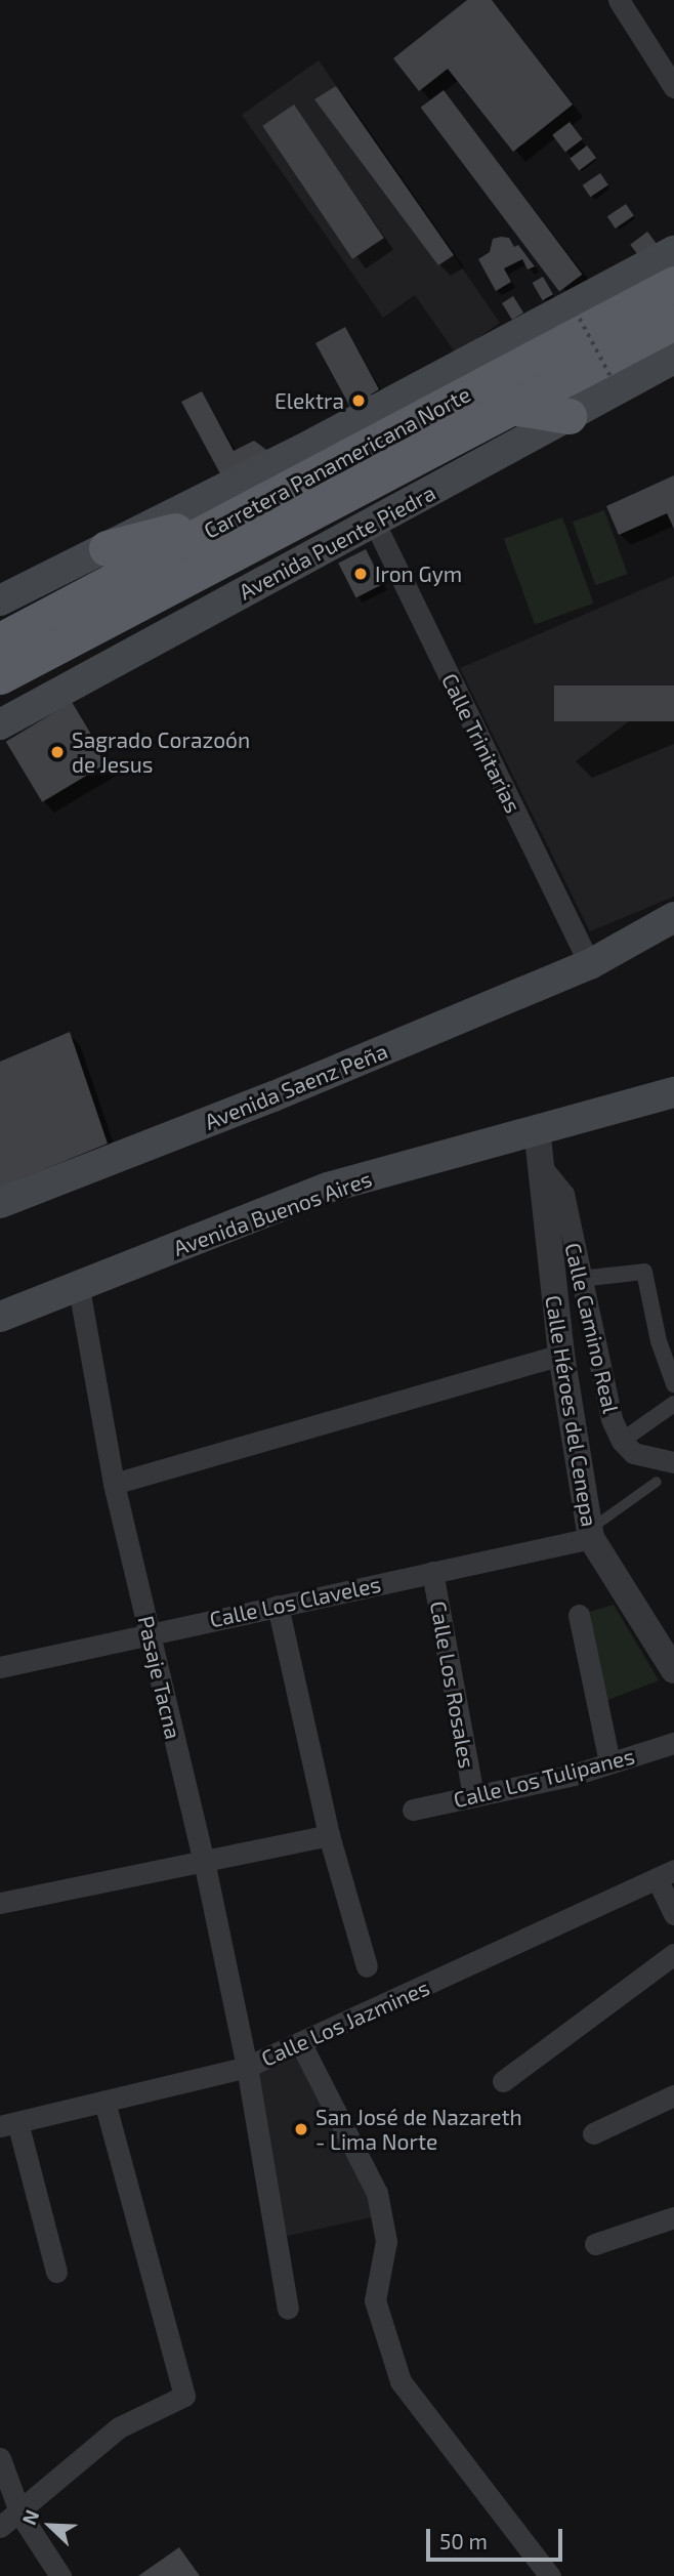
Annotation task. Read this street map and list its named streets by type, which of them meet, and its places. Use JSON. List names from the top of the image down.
{
  "streets": {
    "highway": ["Carretera Panamericana Norte"],
    "main road": ["Avenida Puente Piedra", "Avenida Saenz Peña", "Avenida Buenos Aires"],
    "street": [
      "Calle Trinitarias",
      "Calle Camino Real",
      "Calle Héroes del Cenepa",
      "Calle Los Claveles",
      "Pasaje Tacna",
      "Calle Los Rosales",
      "Calle Los Tulipanes",
      "Calle Los Jazmines"
    ]
  },
  "crossings": [
    ["Avenida Puente Piedra", "Calle Trinitarias"],
    ["Calle Trinitarias", "Avenida Saenz Peña"],
    ["Avenida Buenos Aires", "Calle Héroes del Cenepa"],
    ["Avenida Buenos Aires", "Pasaje Tacna"],
    ["Calle Camino Real", "Calle Héroes del Cenepa"],
    ["Calle Héroes del Cenepa", "Calle Los Claveles"],
    ["Calle Los Claveles", "Pasaje Tacna"],
    ["Calle Los Claveles", "Calle Los Rosales"],
    ["Pasaje Tacna", "Calle Los Jazmines"],
    ["Calle Los Rosales", "Calle Los Tulipanes"]
  ],
  "places": [
    "Elektra",
    "Iron Gym",
    "Sagrado Corazoón de Jesus",
    "San José de Nazareth - Lima Norte"
  ],
  "scale_bar": "50 m",
  "north": "top left"
}
